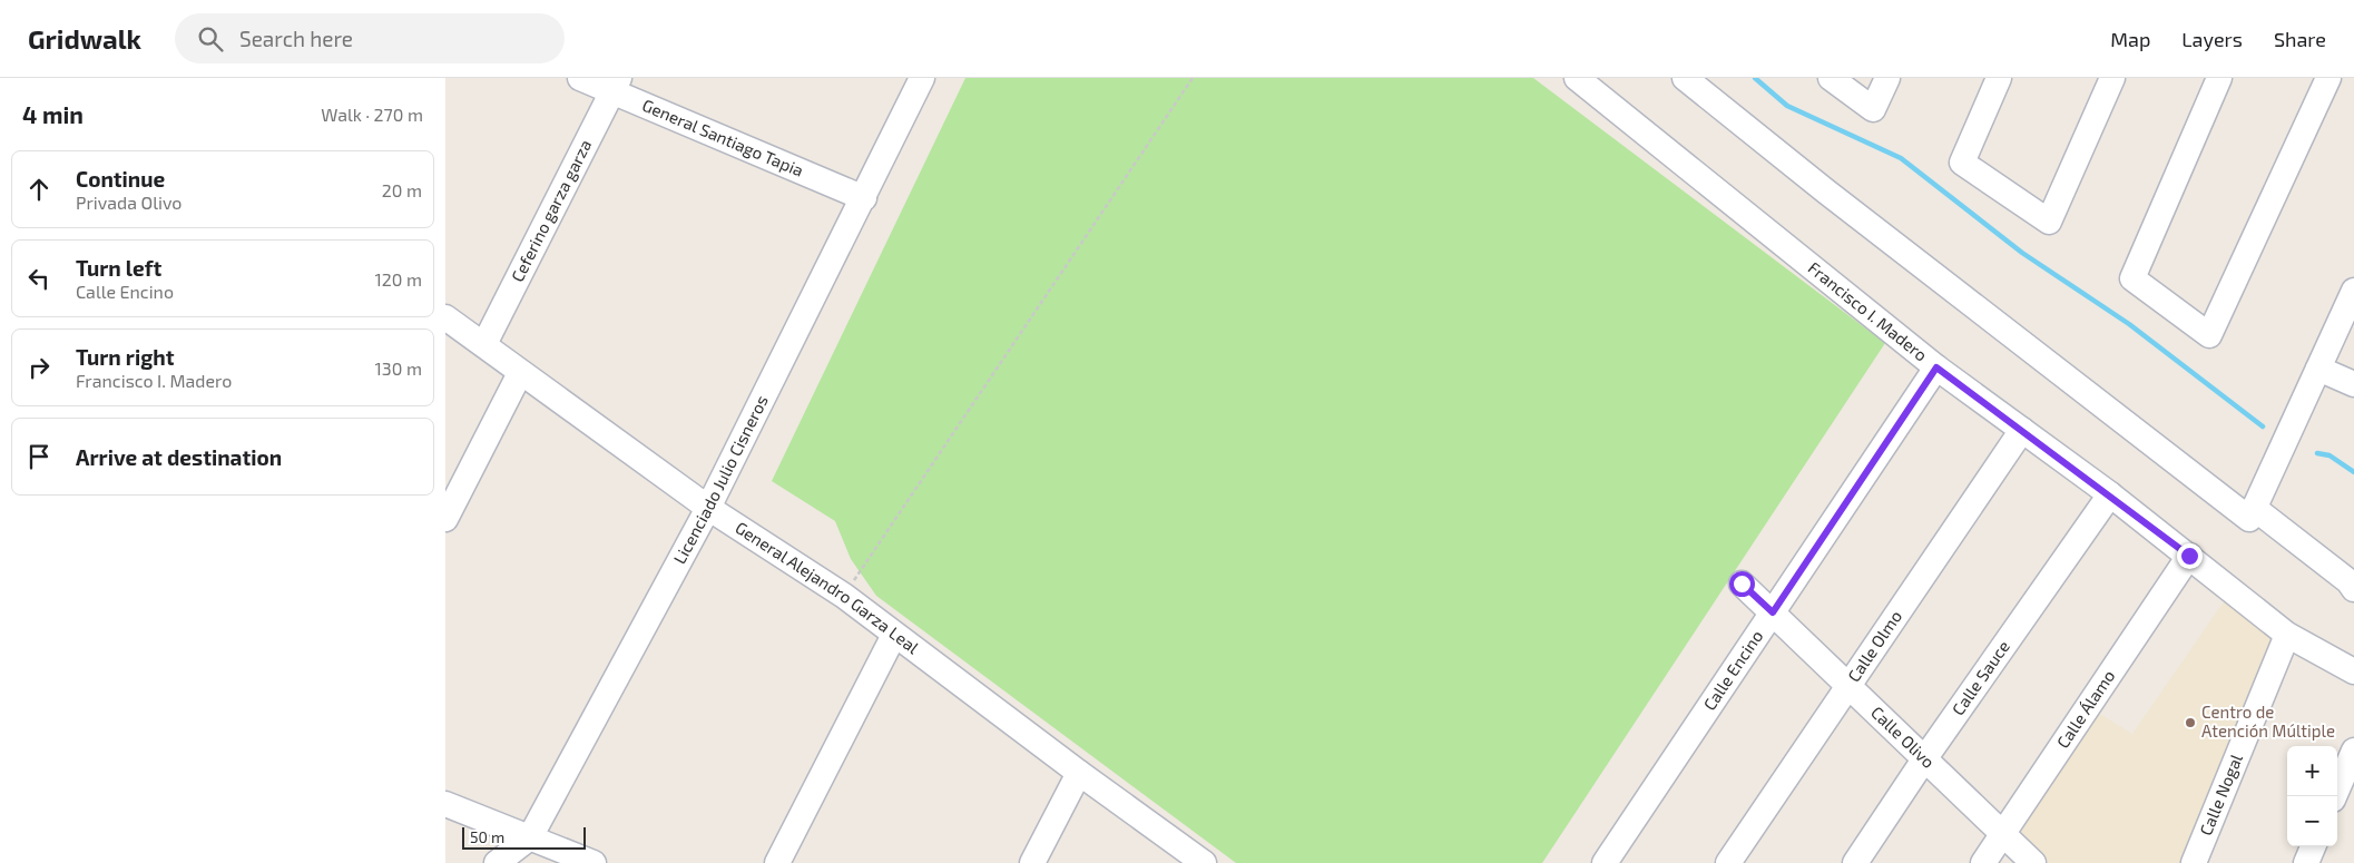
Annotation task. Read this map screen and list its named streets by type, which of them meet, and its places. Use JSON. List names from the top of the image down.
{
  "streets": {
    "street": [
      "General Santiago Tapia",
      "Ceferino garza garza",
      "Francisco I. Madero",
      "Licenciado Julio Cisneros",
      "General Alejandro Garza Leal",
      "Calle Olmo",
      "Calle Encino",
      "Calle Sauce",
      "Calle Álamo",
      "Calle Olivo",
      "Calle Nogal"
    ]
  },
  "crossings": [
    ["General Santiago Tapia", "Ceferino garza garza"],
    ["General Santiago Tapia", "Licenciado Julio Cisneros"],
    ["Ceferino garza garza", "General Alejandro Garza Leal"],
    ["Francisco I. Madero", "Calle Olmo"],
    ["Francisco I. Madero", "Calle Encino"],
    ["Francisco I. Madero", "Calle Sauce"],
    ["Francisco I. Madero", "Calle Álamo"],
    ["Francisco I. Madero", "Calle Nogal"],
    ["Licenciado Julio Cisneros", "General Alejandro Garza Leal"],
    ["Calle Olmo", "Calle Olivo"],
    ["Calle Encino", "Calle Olivo"],
    ["Calle Sauce", "Calle Olivo"],
    ["Calle Álamo", "Calle Olivo"]
  ],
  "places": ["Centro de Atención Múltiple"],
  "scale_bar": "50 m",
  "page": {
    "header": "Gridwalk",
    "search": "Search here",
    "nav": ["Map", "Layers", "Share"],
    "heading": ["4 min", "Walk · 270 m"],
    "list": [
      ["Continue", "Privada Olivo", "20 m"],
      ["Turn left", "Calle Encino", "120 m"],
      ["Turn right", "Francisco I. Madero", "130 m"],
      "Arrive at destination"
    ],
    "map_buttons": ["+", "−"],
    "scale": "50 m"
  }
}
